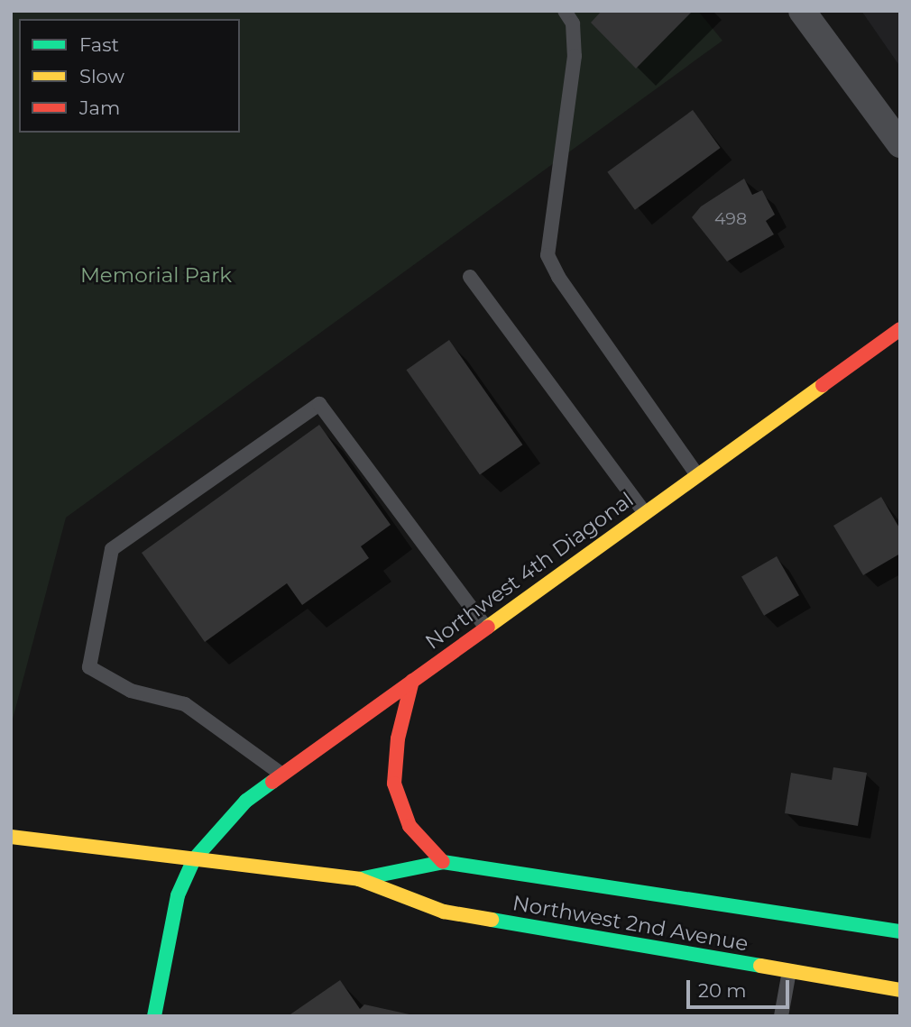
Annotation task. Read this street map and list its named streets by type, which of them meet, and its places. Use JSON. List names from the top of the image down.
{
  "streets": {
    "street": ["Northwest 4th Diagonal", "Northwest 2nd Avenue"]
  },
  "crossings": [
    ["Northwest 4th Diagonal", "Northwest 2nd Avenue"]
  ],
  "parks": ["Memorial Park"],
  "house_numbers": ["498"],
  "legend": ["Fast", "Slow", "Jam"],
  "scale_bar": "20 m"
}
